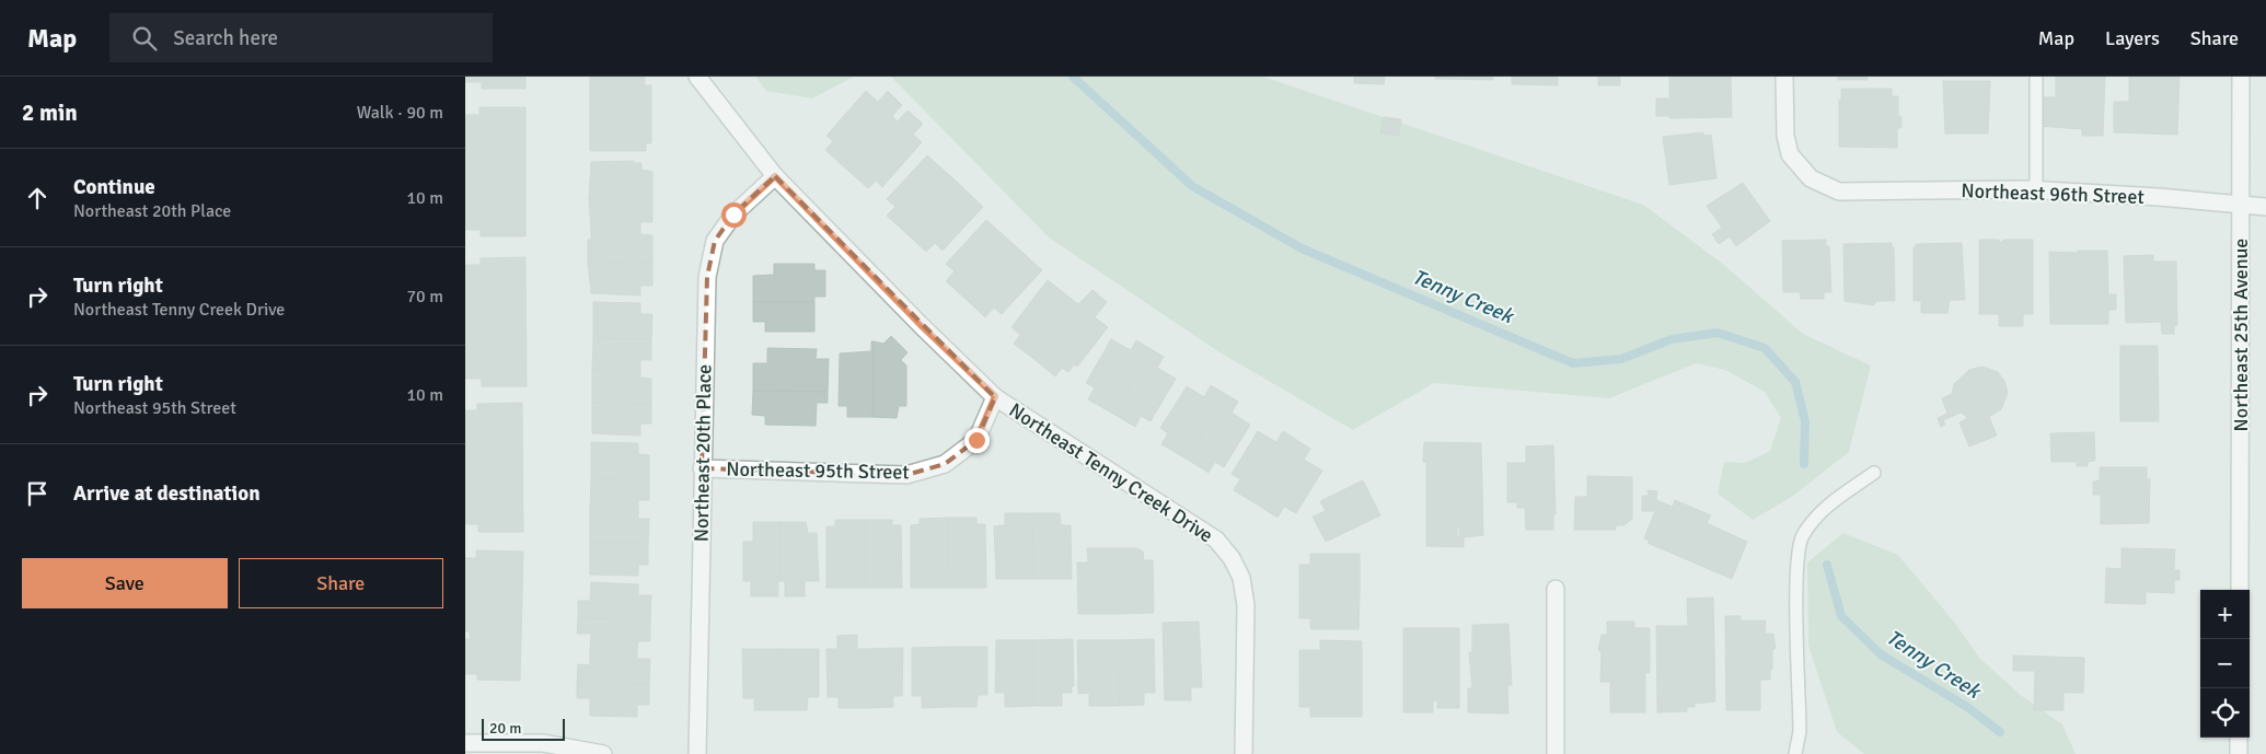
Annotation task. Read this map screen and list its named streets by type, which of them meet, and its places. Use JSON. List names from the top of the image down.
{
  "streets": {
    "street": [
      "Northeast 96th Street",
      "Northeast 25th Avenue",
      "Northeast 20th Place",
      "Northeast 95th Street",
      "Northeast Tenny Creek Drive"
    ]
  },
  "crossings": [
    ["Northeast 96th Street", "Northeast 25th Avenue"],
    ["Northeast 20th Place", "Northeast 95th Street"],
    ["Northeast 20th Place", "Northeast Tenny Creek Drive"],
    ["Northeast 95th Street", "Northeast Tenny Creek Drive"]
  ],
  "water": ["Tenny Creek"],
  "scale_bar": "20 m",
  "page": {
    "header": "Map",
    "search": "Search here",
    "nav": ["Map", "Layers", "Share"],
    "heading": ["2 min", "Walk · 90 m"],
    "list": [
      ["Continue", "Northeast 20th Place", "10 m"],
      ["Turn right", "Northeast Tenny Creek Drive", "70 m"],
      ["Turn right", "Northeast 95th Street", "10 m"],
      "Arrive at destination"
    ],
    "buttons": ["Save", "Share"],
    "map_buttons": ["+", "−"],
    "scale": "20 m"
  }
}
